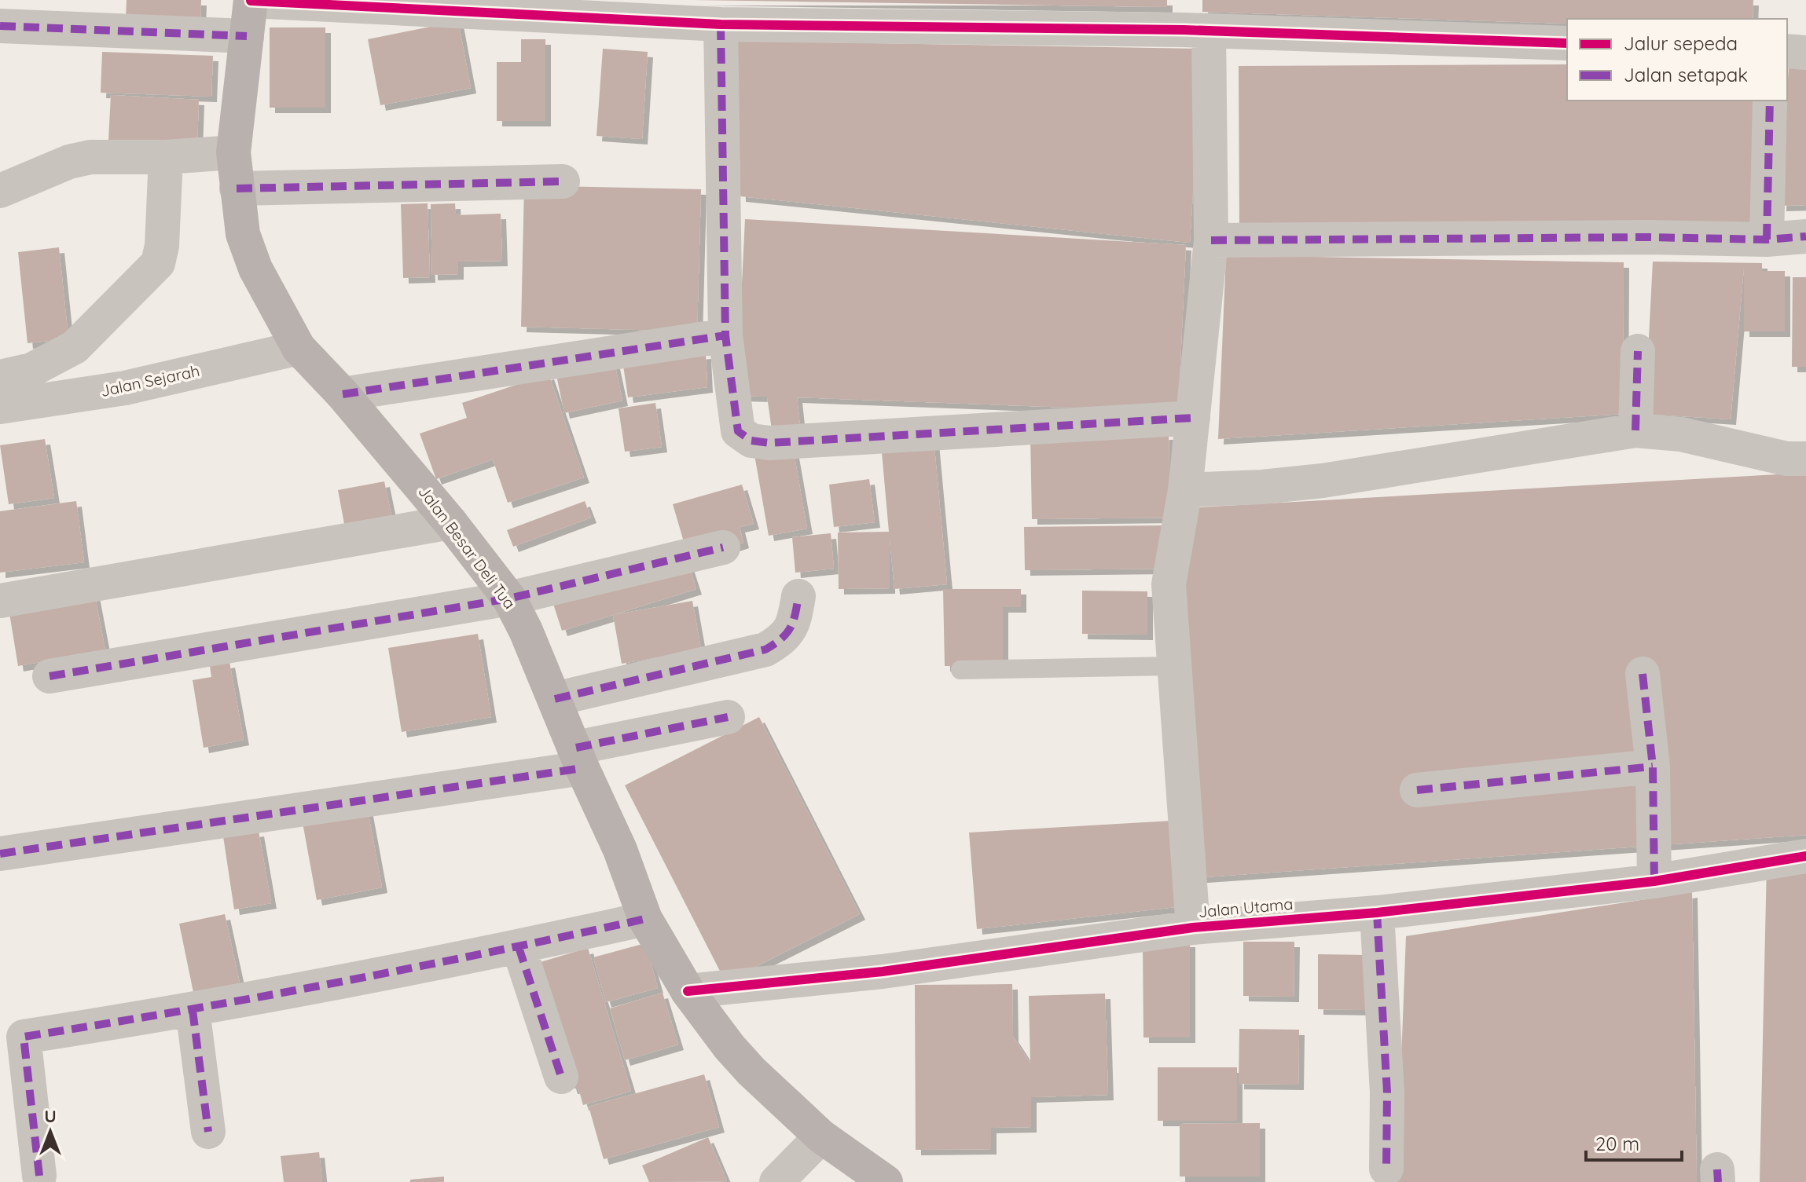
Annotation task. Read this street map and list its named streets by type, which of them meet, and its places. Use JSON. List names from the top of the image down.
{
  "streets": {
    "main road": ["Jalan Besar Deli Tua"],
    "street": ["Jalan Sejarah", "Jalan Utama"]
  },
  "crossings": [
    ["Jalan Sejarah", "Jalan Besar Deli Tua"],
    ["Jalan Besar Deli Tua", "Jalan Utama"]
  ],
  "legend": ["Jalur sepeda", "Jalan setapak"],
  "scale_bar": "20 m",
  "north": "top"
}
